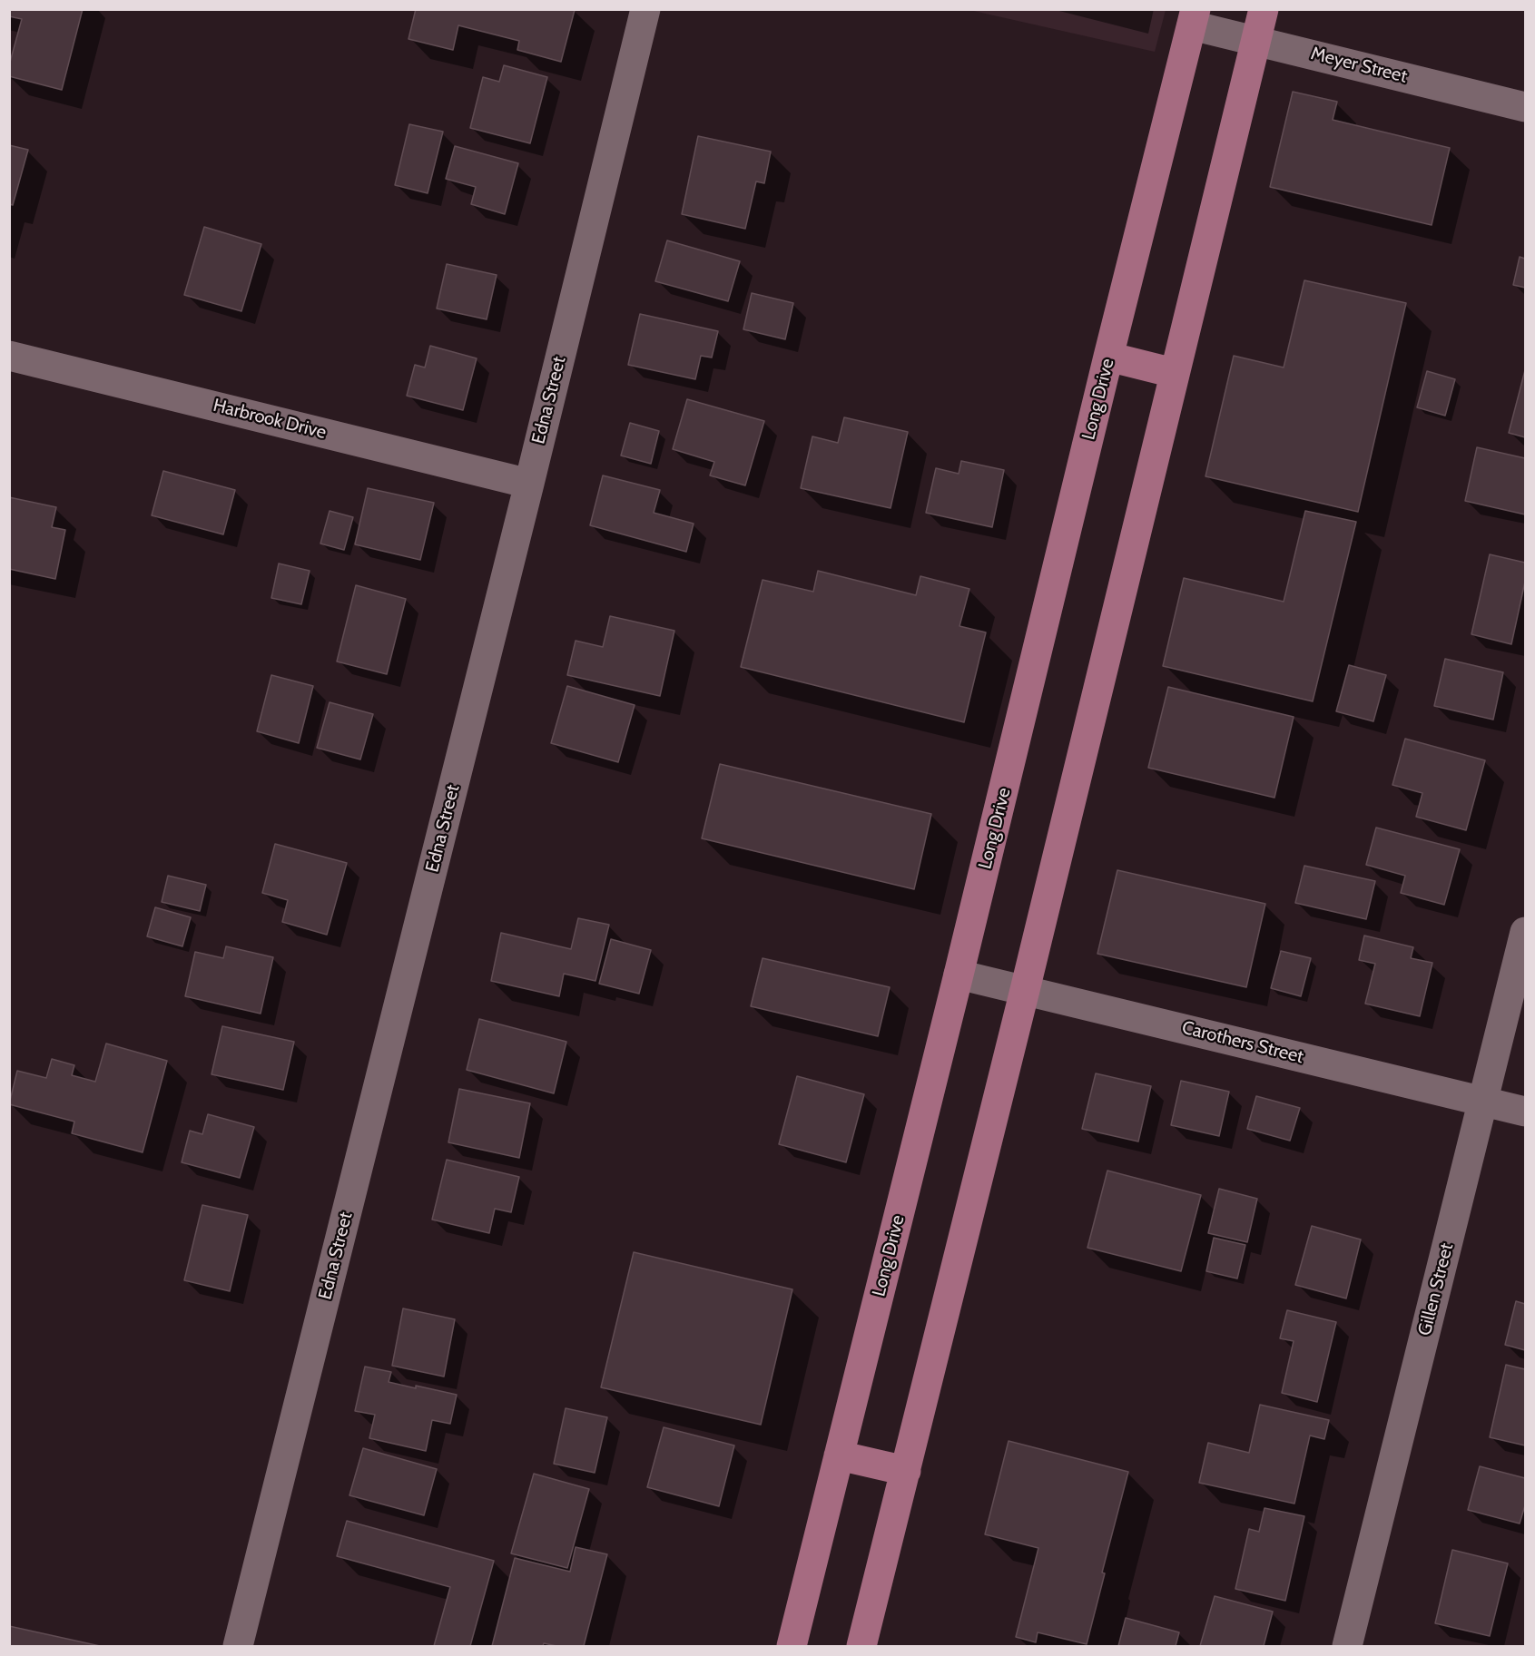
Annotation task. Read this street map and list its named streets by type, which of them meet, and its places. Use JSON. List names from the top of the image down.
{
  "streets": {
    "main road": ["Long Drive"],
    "street": [
      "Meyer Street",
      "Edna Street",
      "Harbrook Drive",
      "Carothers Street",
      "Gillen Street"
    ]
  },
  "crossings": [
    ["Meyer Street", "Long Drive"],
    ["Long Drive", "Carothers Street"],
    ["Edna Street", "Harbrook Drive"],
    ["Carothers Street", "Gillen Street"]
  ]
}
